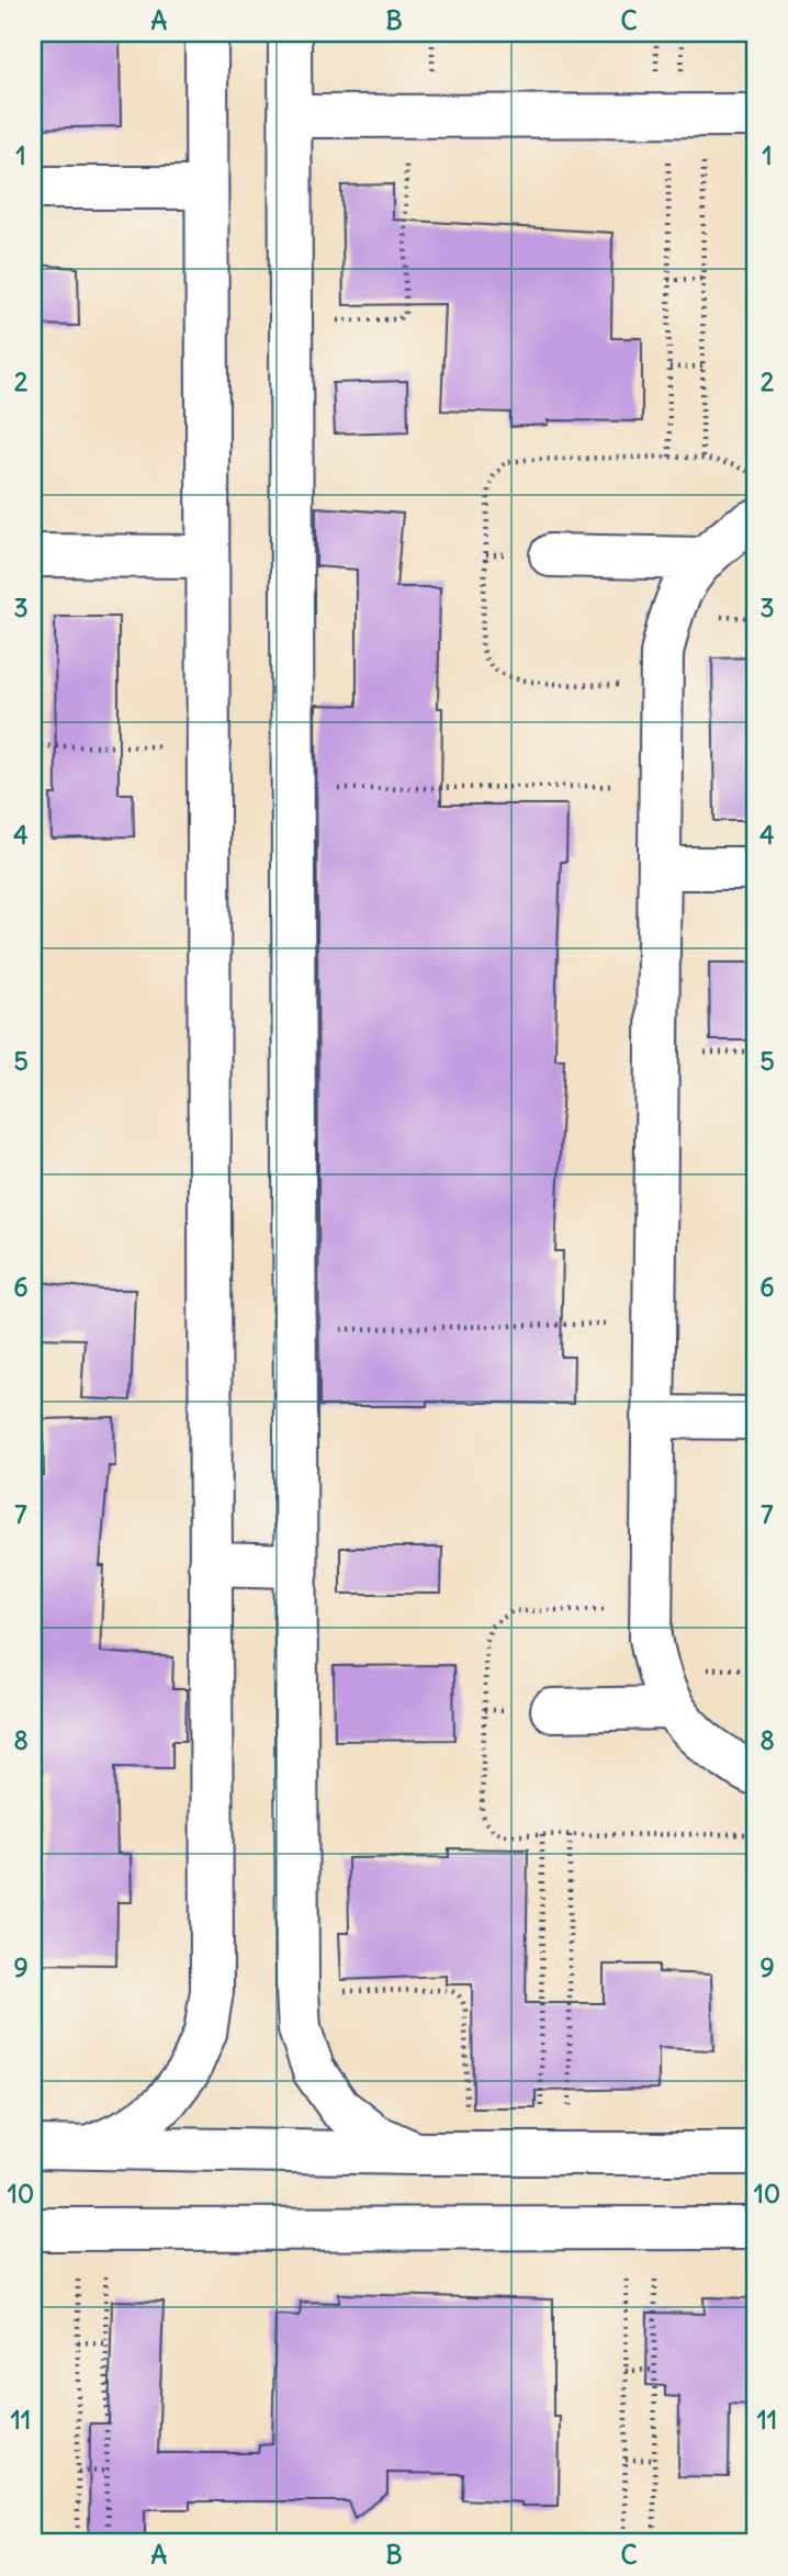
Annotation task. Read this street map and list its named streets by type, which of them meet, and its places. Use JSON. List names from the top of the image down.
{
  "grid": {
    "columns": ["A", "B", "C"],
    "rows": [
      "1",
      "2",
      "3",
      "4",
      "5",
      "6",
      "7",
      "8",
      "9",
      "10",
      "11"
    ]
  }
}
